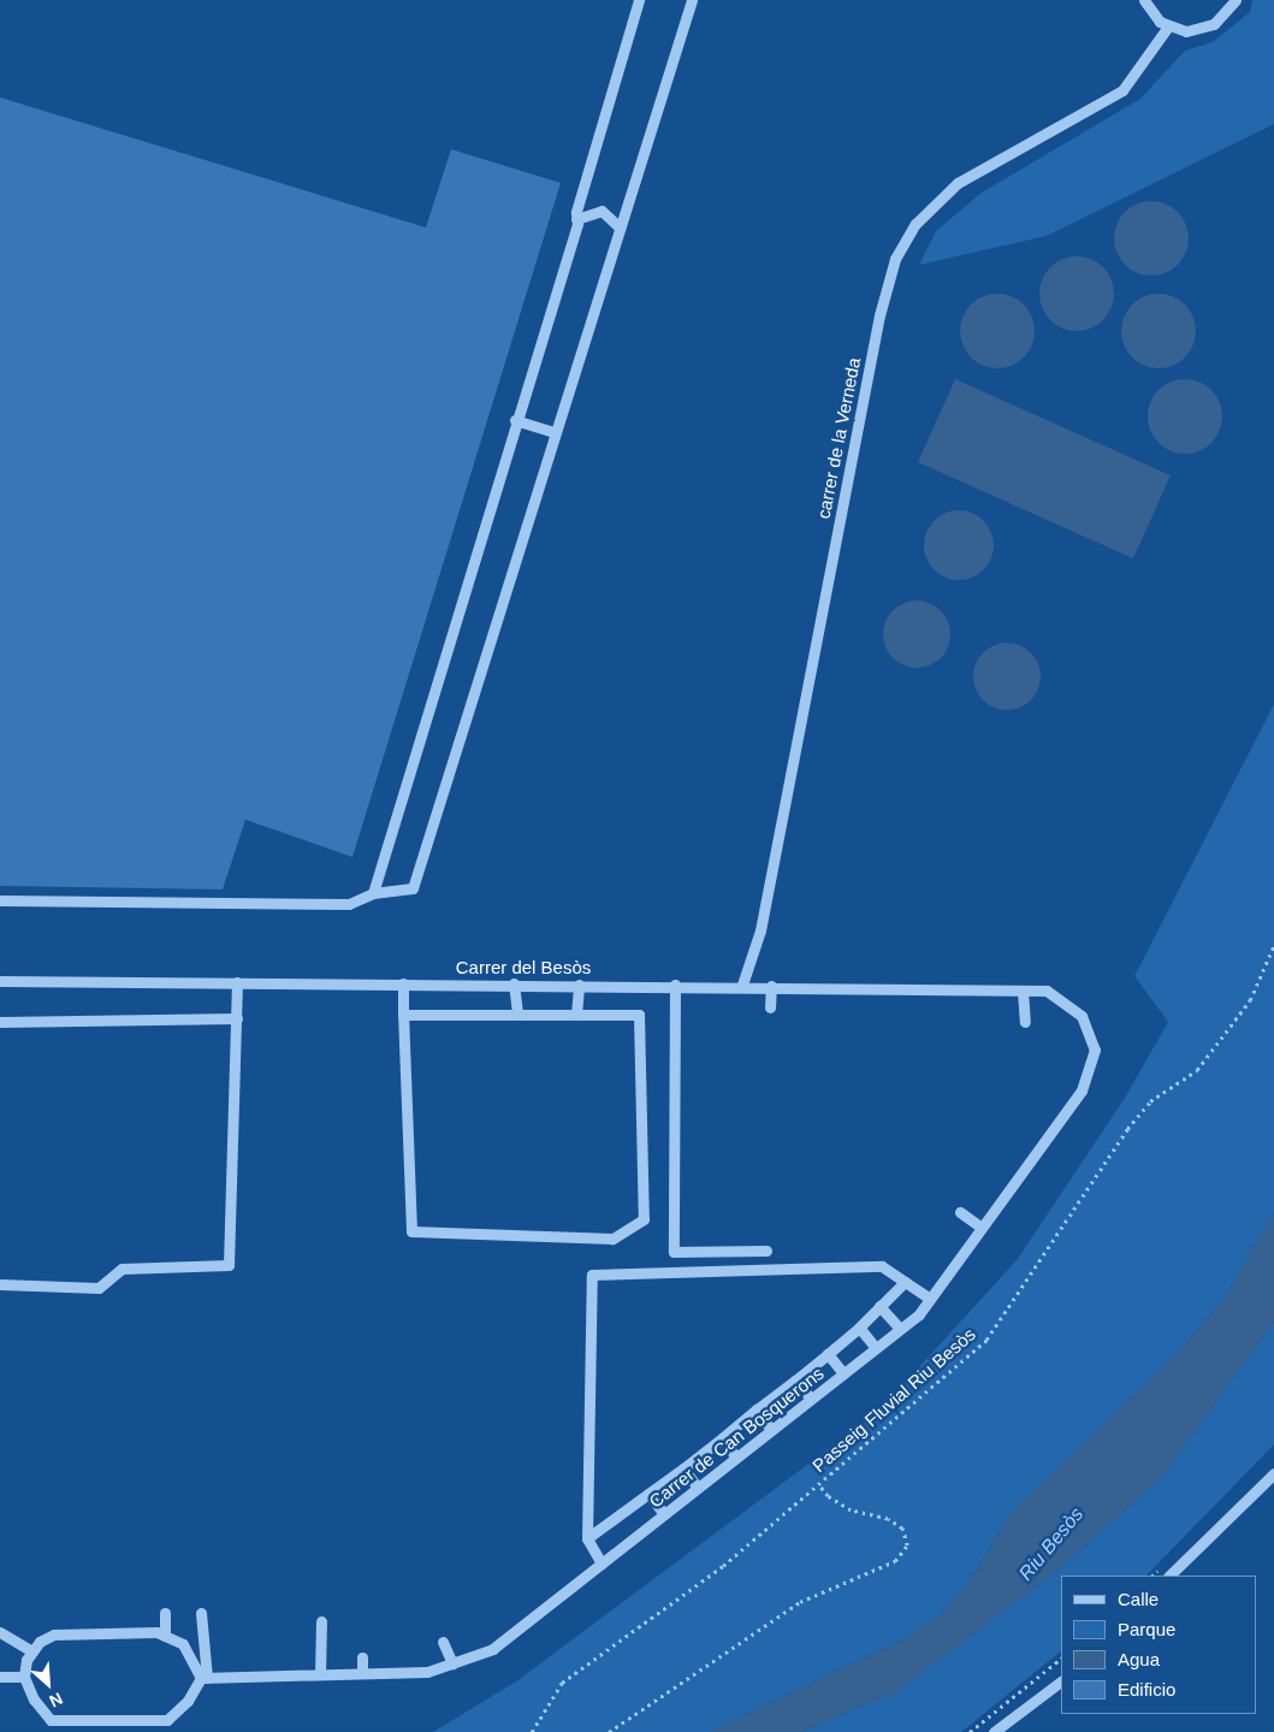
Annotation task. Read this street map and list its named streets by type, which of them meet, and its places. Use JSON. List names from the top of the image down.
{
  "streets": {
    "street": ["carrer de la Verneda", "Carrer del Besòs", "Carrer de Can Bosquerons"],
    "path": ["Passeig Fluvial Riu Besòs"]
  },
  "crossings": [
    ["carrer de la Verneda", "Carrer del Besòs"],
    ["Carrer del Besòs", "Carrer de Can Bosquerons"]
  ],
  "water": ["Riu Besòs"],
  "legend": [
    "Calle",
    "Parque",
    "Agua",
    "Edificio"
  ],
  "north": "bottom right"
}
